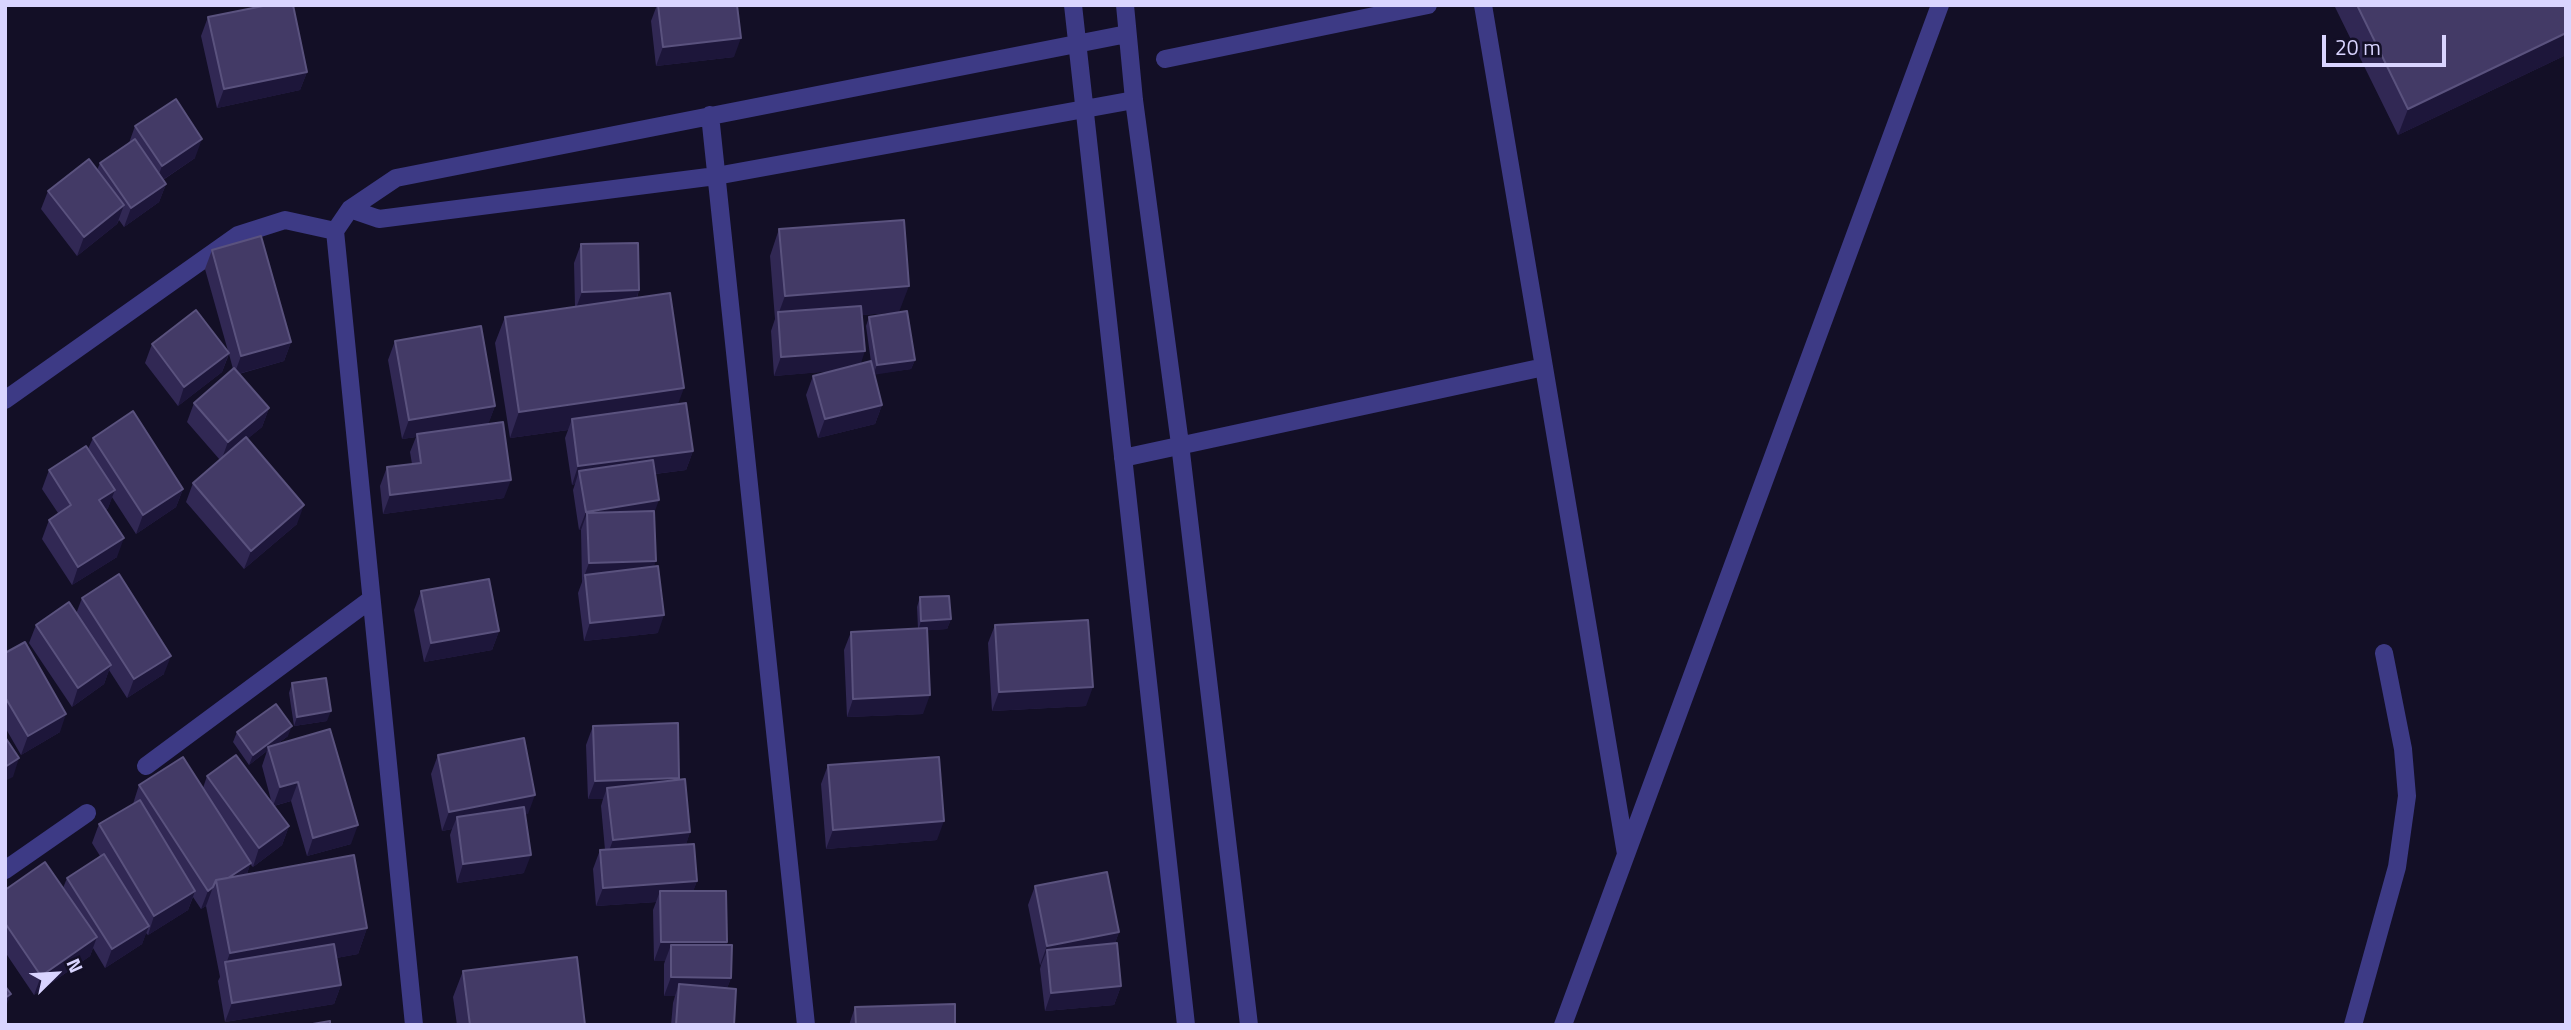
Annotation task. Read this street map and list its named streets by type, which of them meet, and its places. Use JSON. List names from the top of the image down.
{
  "scale_bar": "20 m",
  "north": "top right"
}
